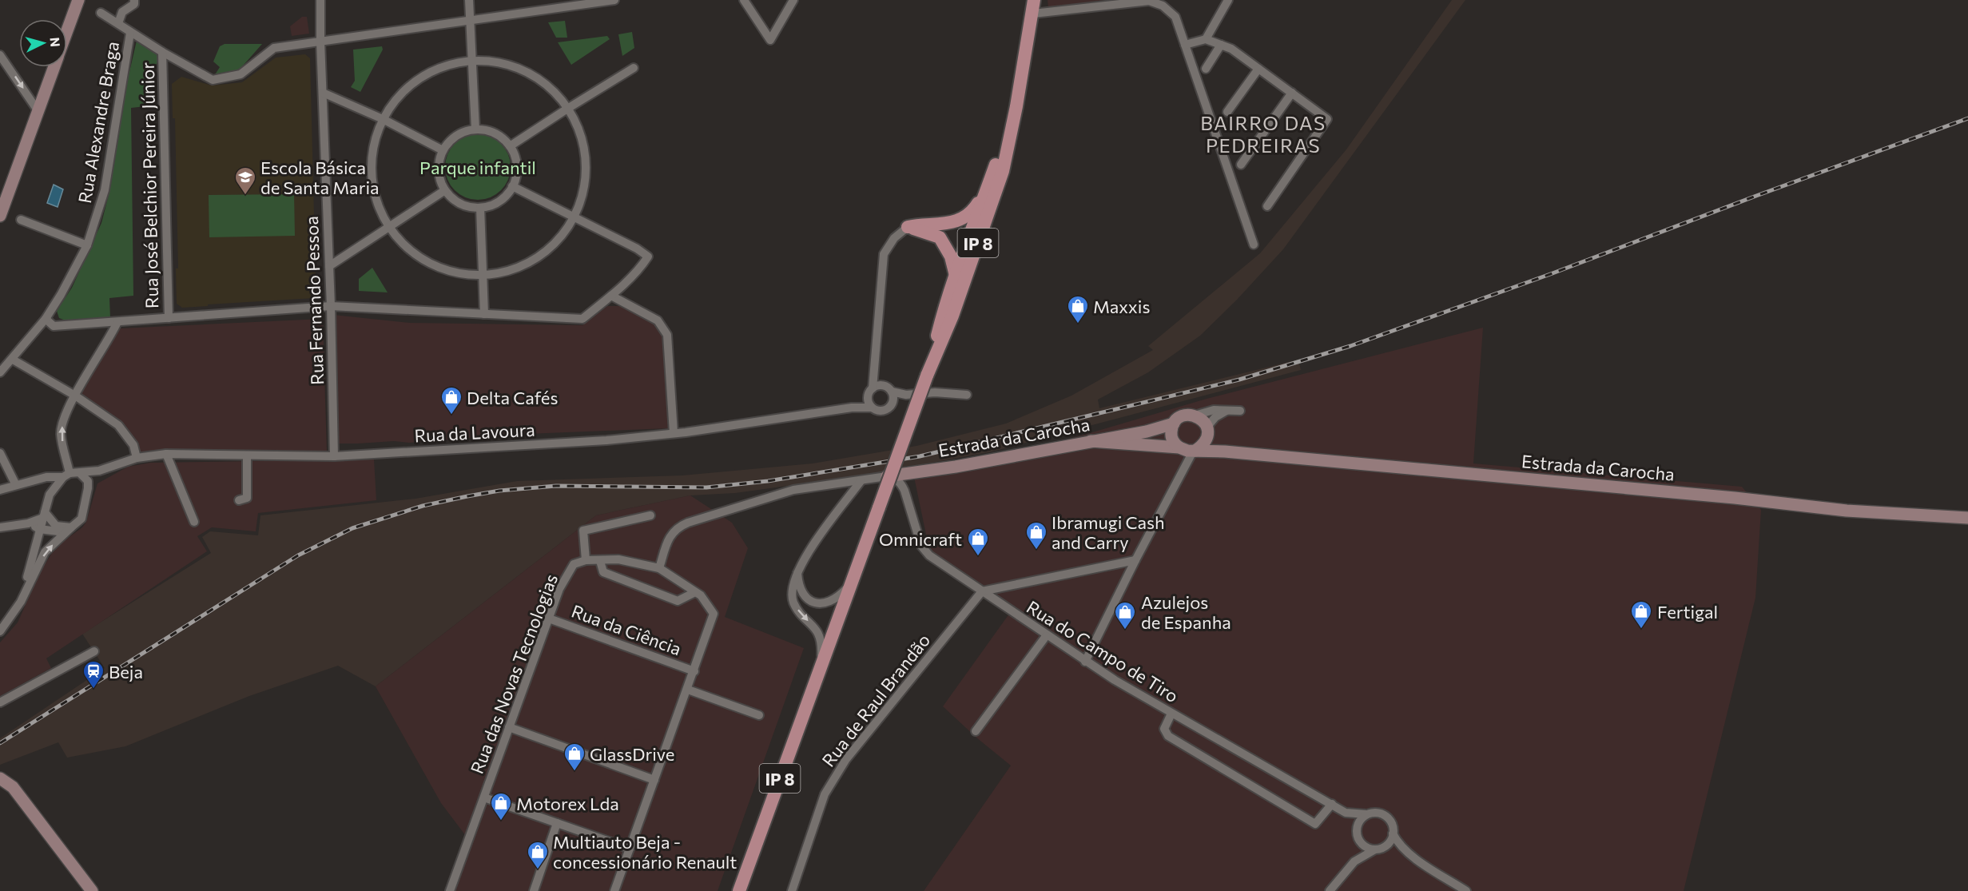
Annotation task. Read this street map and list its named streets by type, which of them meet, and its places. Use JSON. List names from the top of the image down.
{
  "streets": {
    "main road": ["IP 8"],
    "street": [
      "Rua Alexandre Braga",
      "Rua José Belchior Pereira Júnior",
      "Rua Fernando Pessoa",
      "Rua da Lavoura",
      "Estrada da Carocha",
      "Rua da Ciência",
      "Rua do Campo de Tiro",
      "Rua das Novas Tecnologias",
      "Rua de Raul Brandão"
    ]
  },
  "crossings": [
    ["Rua Fernando Pessoa", "Rua da Lavoura"],
    ["Estrada da Carocha", "Rua do Campo de Tiro"],
    ["Rua da Ciência", "Rua das Novas Tecnologias"],
    ["Rua do Campo de Tiro", "Rua de Raul Brandão"]
  ],
  "districts": ["BAIRRO DAS PEDREIRAS"],
  "parks": ["Parque infantil"],
  "places": {
    "school or university": ["Escola Básica de Santa Maria"],
    "shop": [
      "Maxxis",
      "Delta Cafés",
      "Ibramugi Cash and Carry",
      "Omnicraft",
      "Fertigal",
      "Azulejos de Espanha",
      "GlassDrive",
      "Motorex Lda",
      "Multiauto Beja - concessionário Renault"
    ],
    "station": ["Beja"]
  },
  "north": "right"
}
